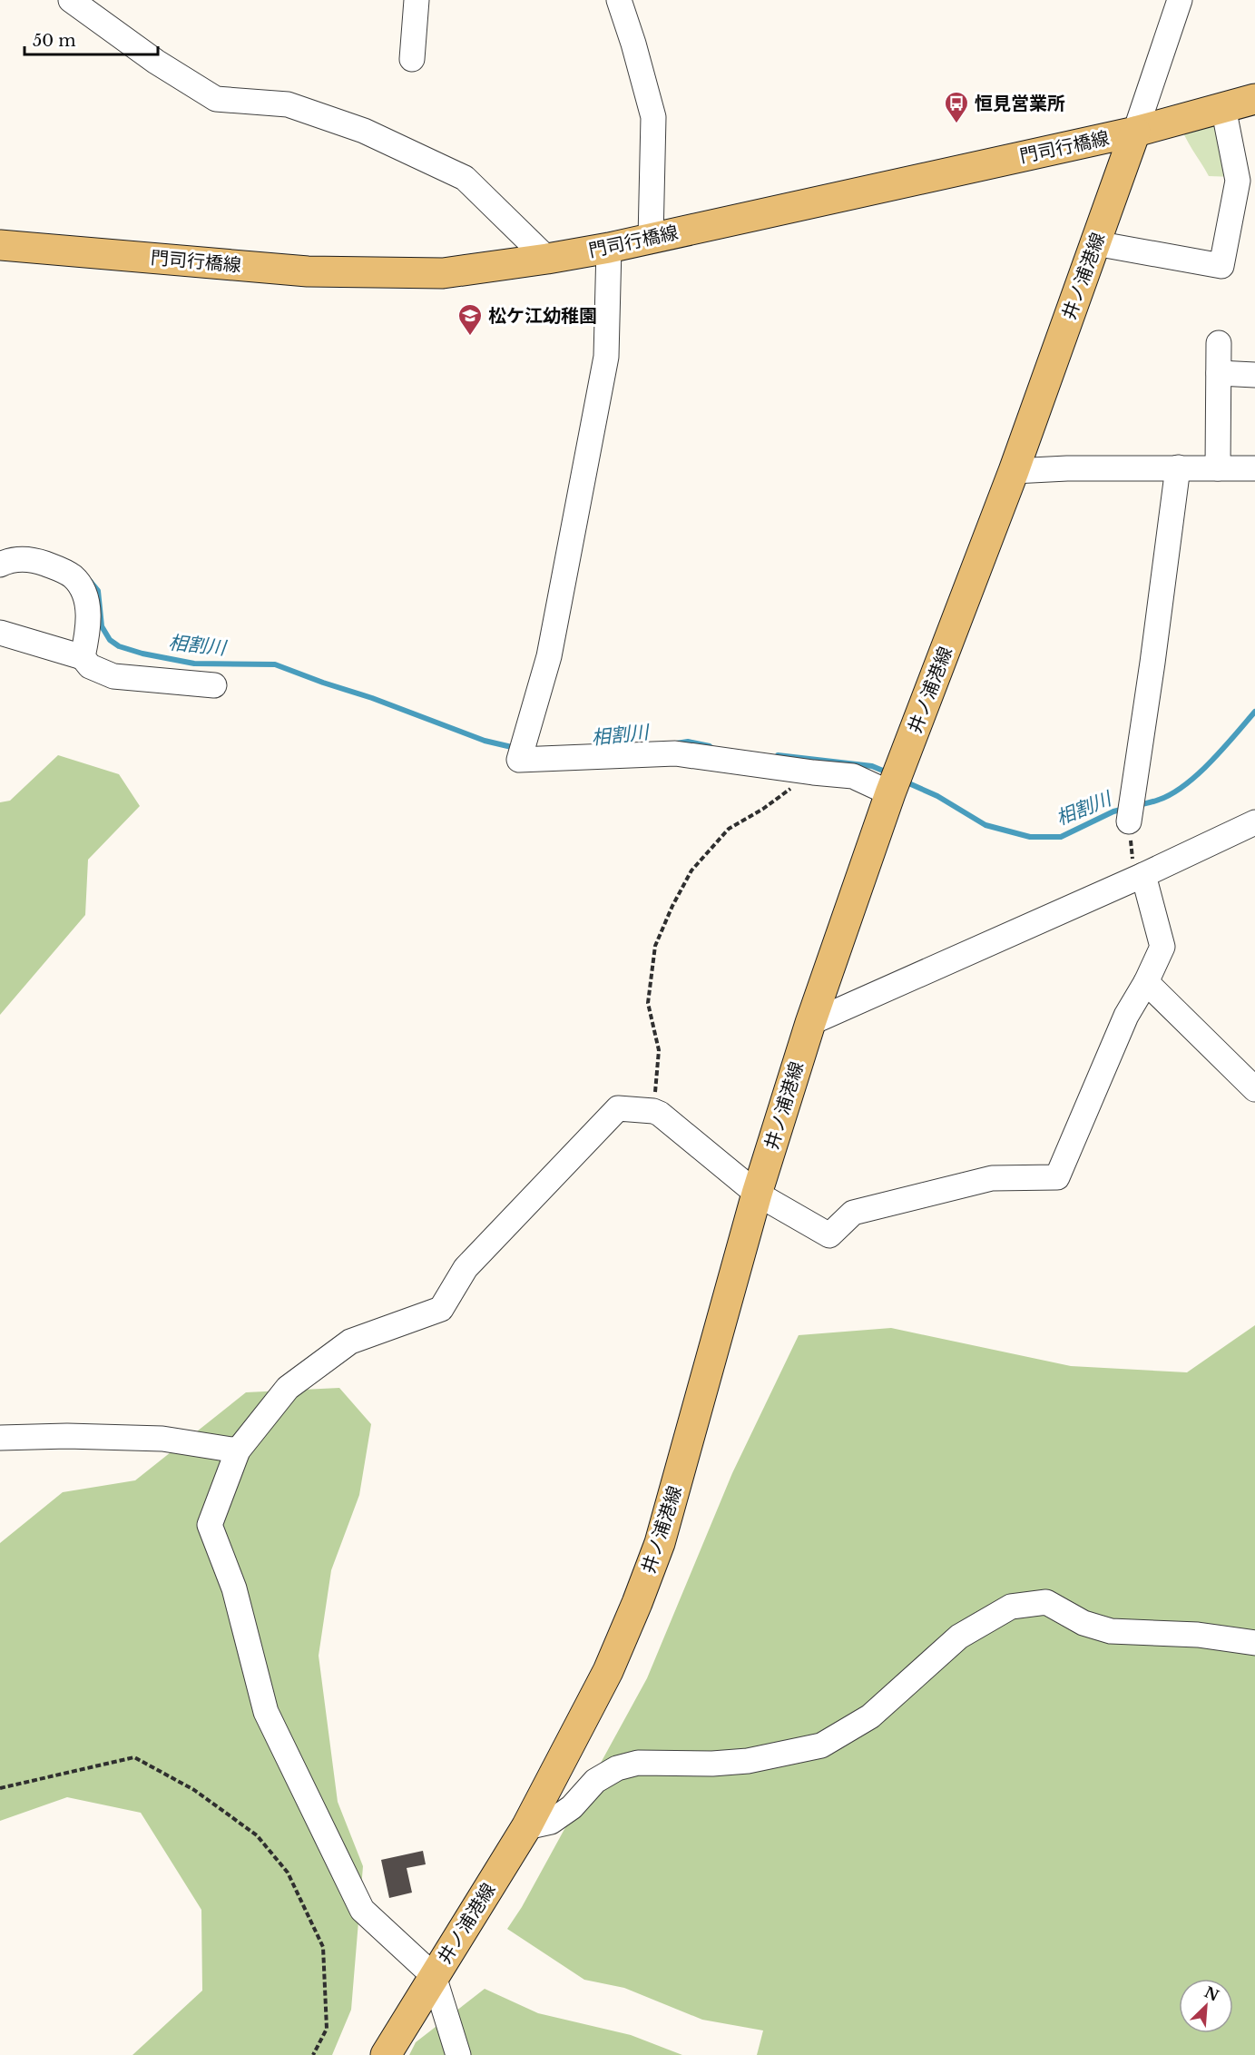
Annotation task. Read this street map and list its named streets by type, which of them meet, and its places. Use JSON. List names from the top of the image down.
{
  "streets": {
    "main road": ["門司行橋線", "井ノ浦港線"]
  },
  "crossings": [
    ["門司行橋線", "井ノ浦港線"]
  ],
  "water": ["相割川"],
  "places": {
    "bus stop": ["恒見営業所"],
    "school or university": ["松ケ江幼稚園"]
  },
  "scale_bar": "50 m",
  "north": "top right"
}
